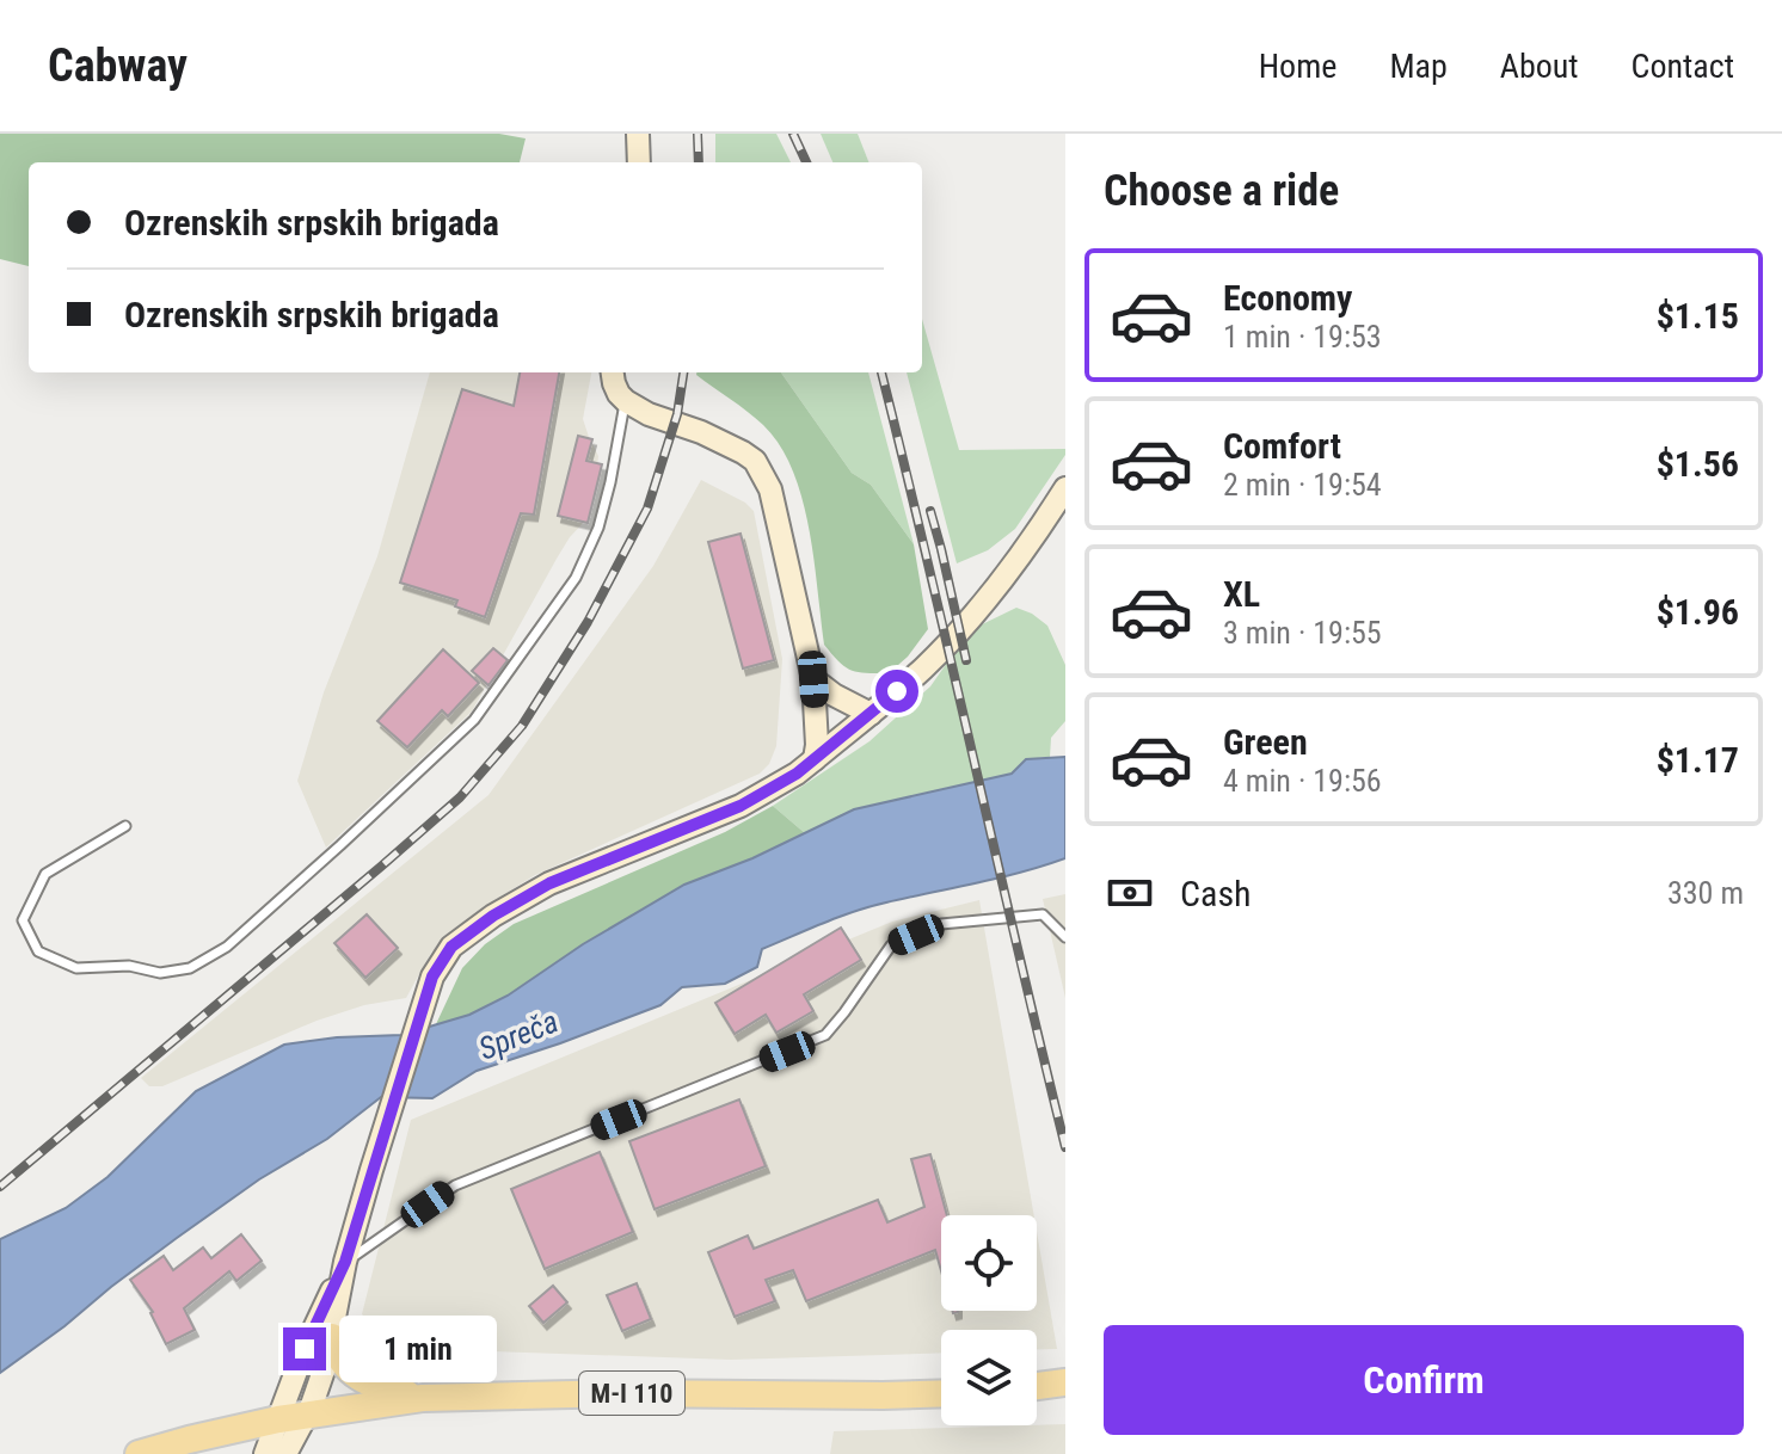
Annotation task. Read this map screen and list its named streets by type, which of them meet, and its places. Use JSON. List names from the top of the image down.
{
  "streets": {
    "main road": ["M-I 110"]
  },
  "water": ["Spreča"],
  "page": {
    "header": "Cabway",
    "nav": [
      "Home",
      "Map",
      "About",
      "Contact"
    ],
    "heading": "Choose a ride",
    "banner": ["Ozrenskih srpskih brigada", "Ozrenskih srpskih brigada"],
    "list": [
      {
        "name": "Economy",
        "note": "1 min · 19:53",
        "value": "$1.15"
      },
      {
        "name": "Comfort",
        "note": "2 min · 19:54",
        "value": "$1.56"
      },
      {
        "name": "XL",
        "note": "3 min · 19:55",
        "value": "$1.96"
      },
      {
        "name": "Green",
        "note": "4 min · 19:56",
        "value": "$1.17"
      }
    ],
    "pay": ["Cash", "330 m"],
    "buttons": "Confirm",
    "bubble": "1 min"
  }
}
